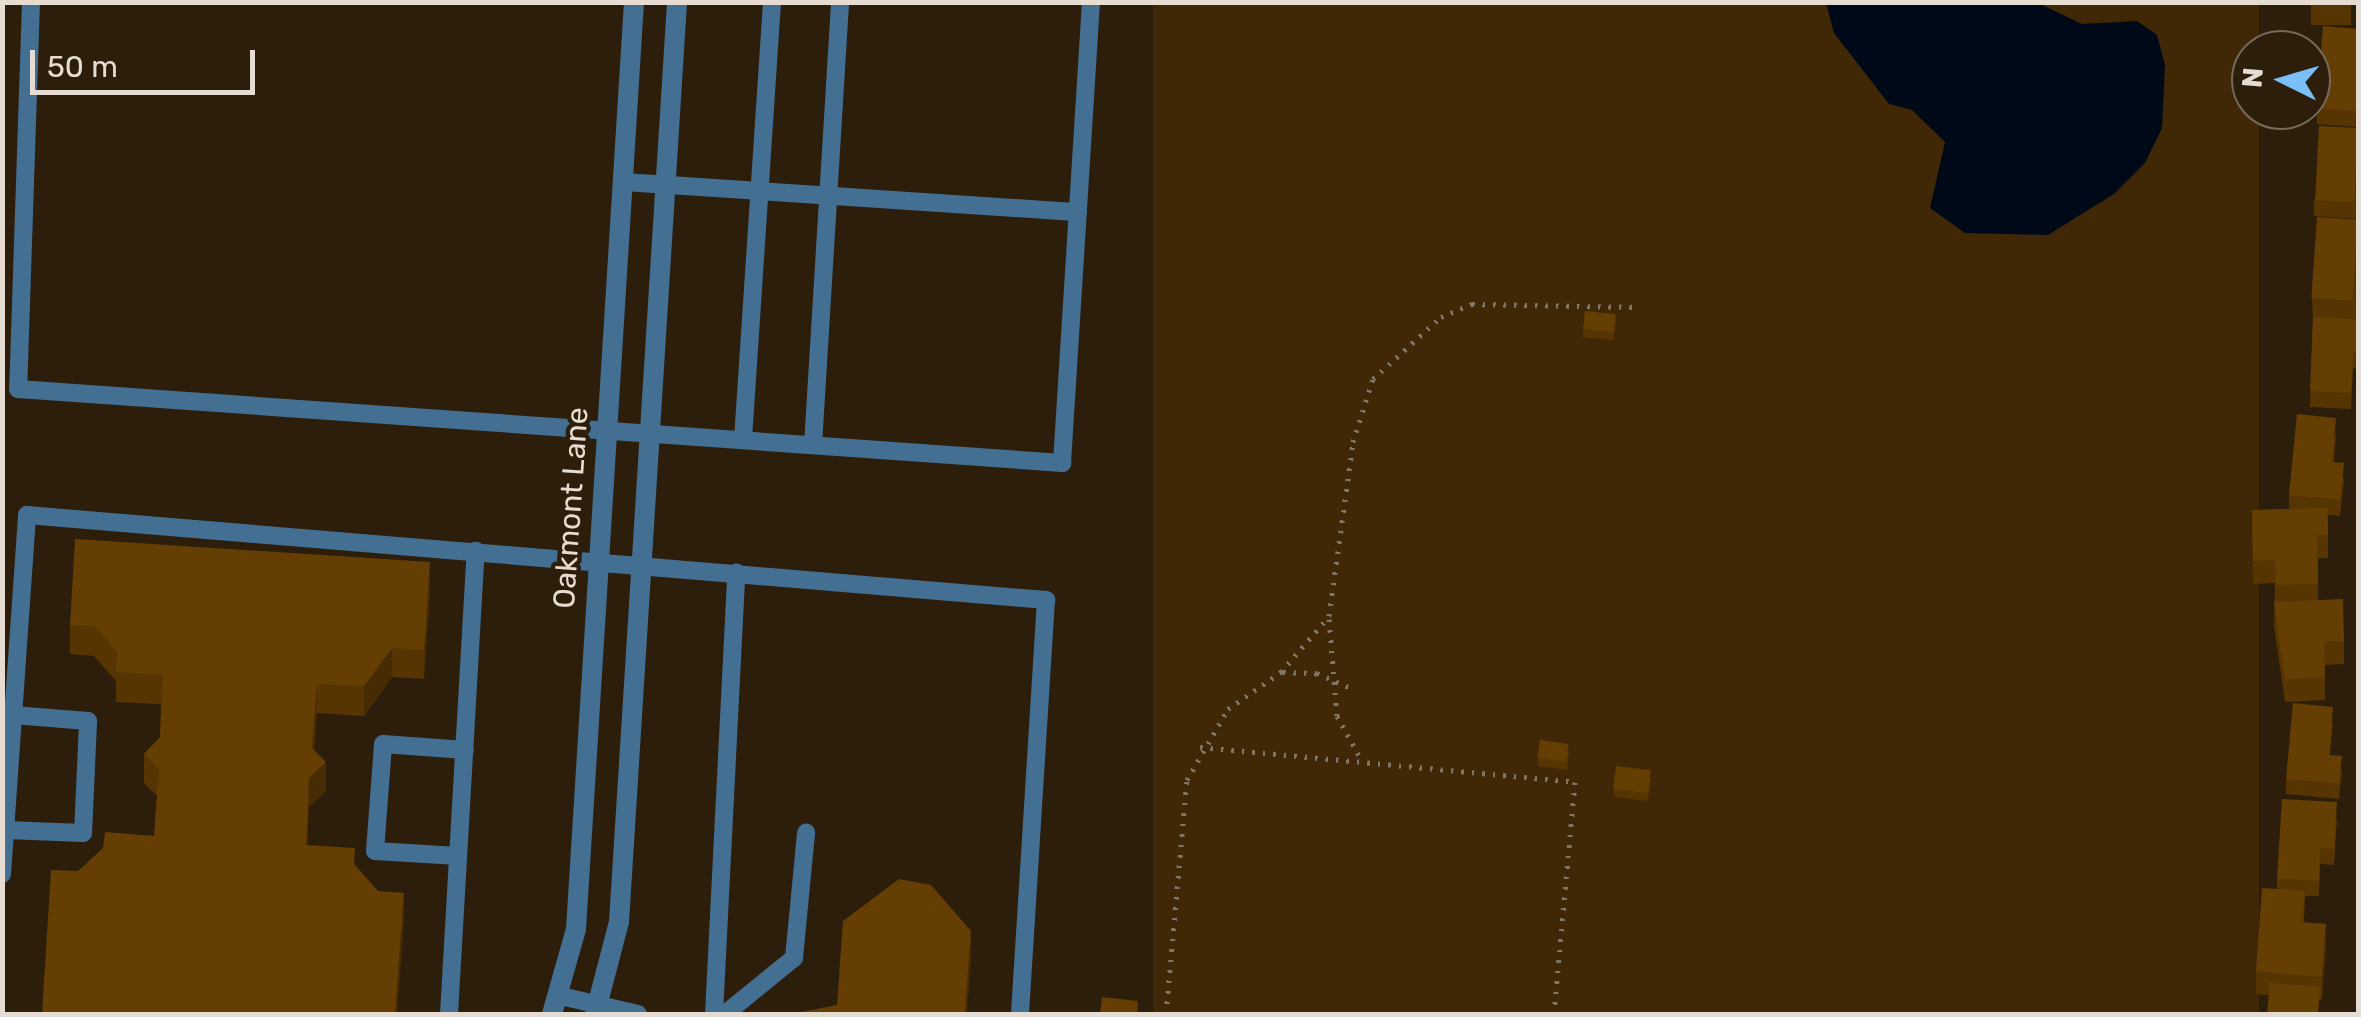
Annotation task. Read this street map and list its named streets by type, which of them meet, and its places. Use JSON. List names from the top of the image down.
{
  "streets": {
    "street": ["Oakmont Lane"]
  },
  "scale_bar": "50 m",
  "north": "left"
}
